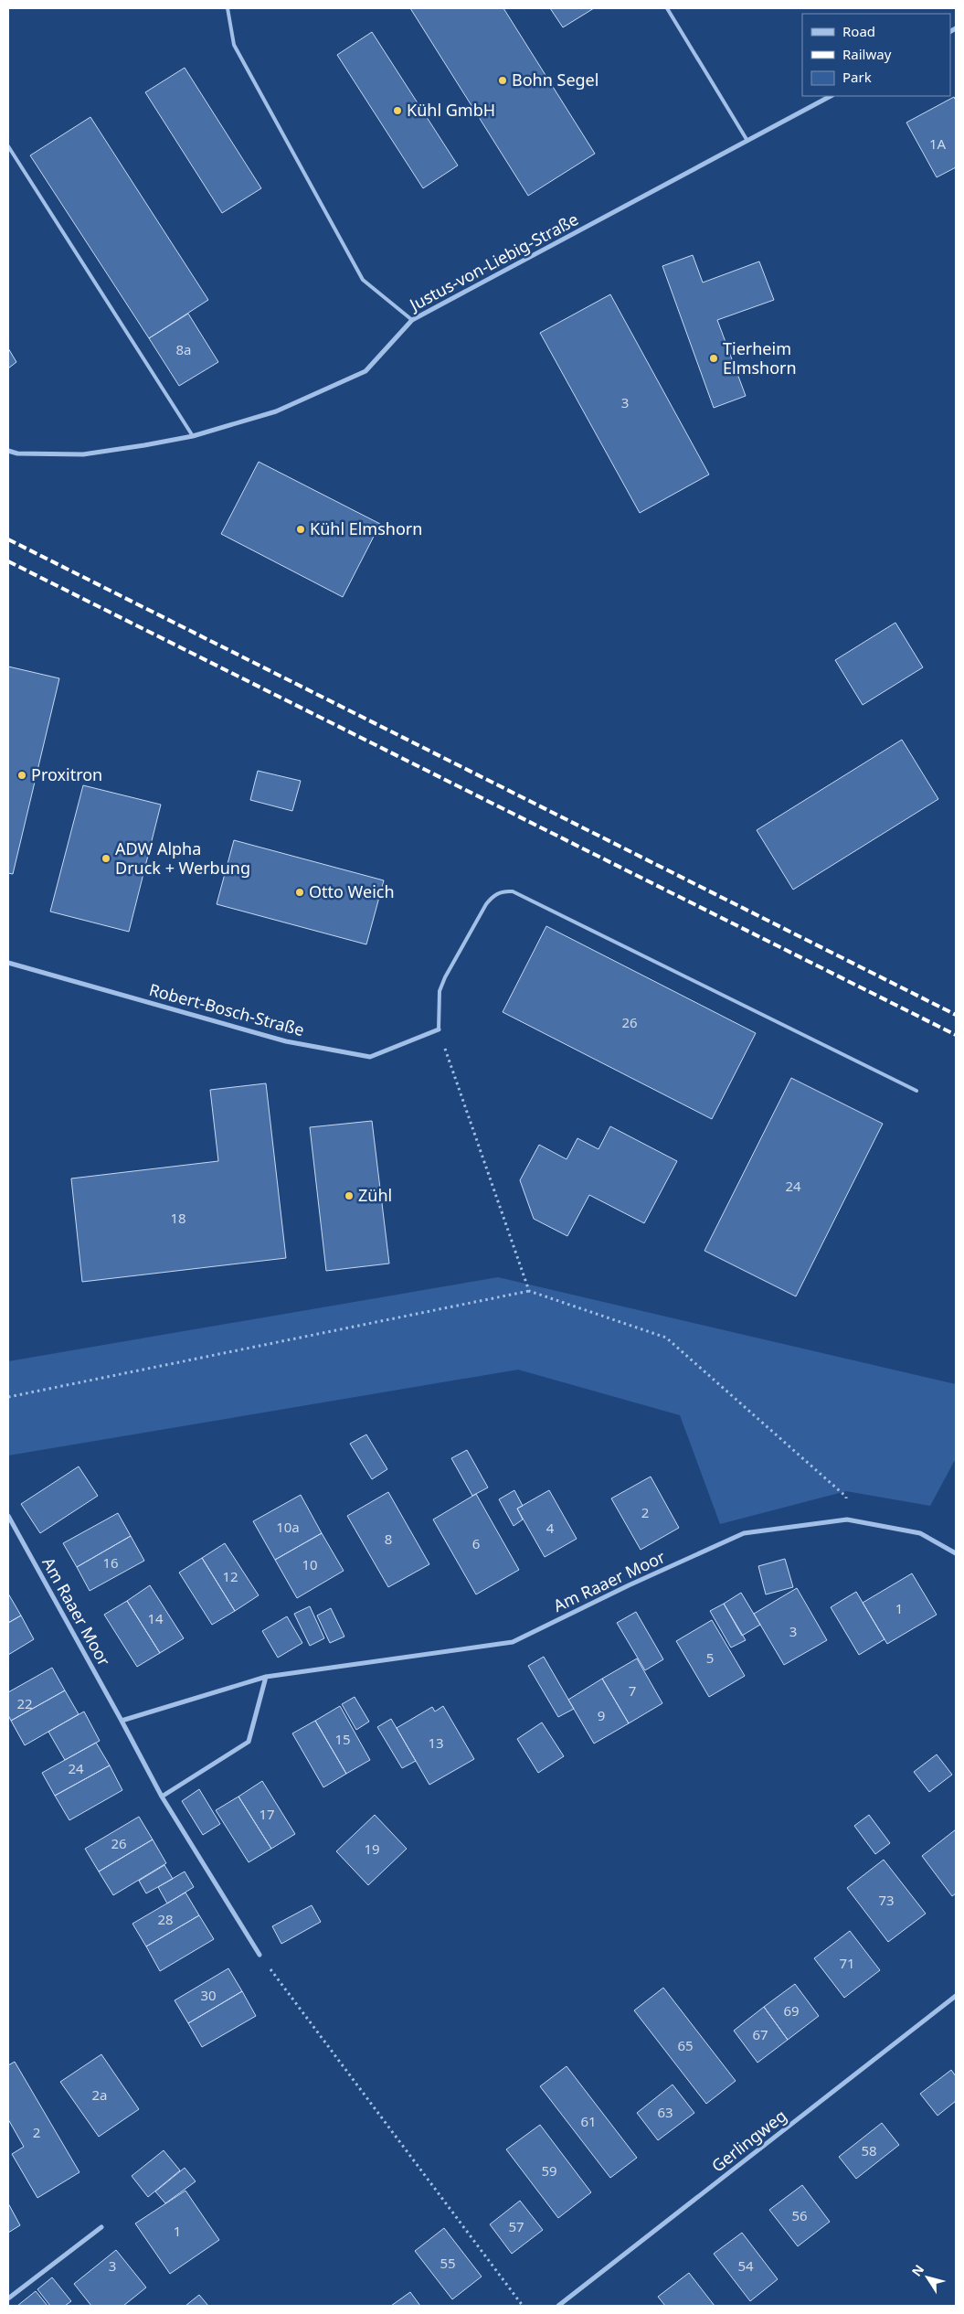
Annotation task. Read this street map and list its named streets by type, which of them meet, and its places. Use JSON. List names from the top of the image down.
{
  "streets": {
    "street": [
      "Justus-von-Liebig-Straße",
      "Robert-Bosch-Straße",
      "Am Raaer Moor",
      "Gerlingweg"
    ]
  },
  "places": [
    "Bohn Segel",
    "Kühl GmbH",
    "Tierheim Elmshorn",
    "Kühl Elmshorn",
    "Proxitron",
    "ADW Alpha Druck + Werbung",
    "Otto Weich",
    "Zühl"
  ],
  "house_numbers": [
    "1A",
    "8a",
    "3",
    "26",
    "24",
    "18",
    "2",
    "10a",
    "4",
    "8",
    "6",
    "16",
    "10",
    "12",
    "1",
    "14",
    "3",
    "5",
    "7",
    "22",
    "9",
    "15",
    "13",
    "24",
    "17",
    "26",
    "19",
    "73",
    "28",
    "71",
    "30",
    "69",
    "67",
    "65",
    "2a",
    "63",
    "61",
    "2",
    "58",
    "59",
    "56",
    "57",
    "1",
    "55",
    "3",
    "54"
  ],
  "legend": ["Road", "Railway", "Park"],
  "north": "top left"
}
